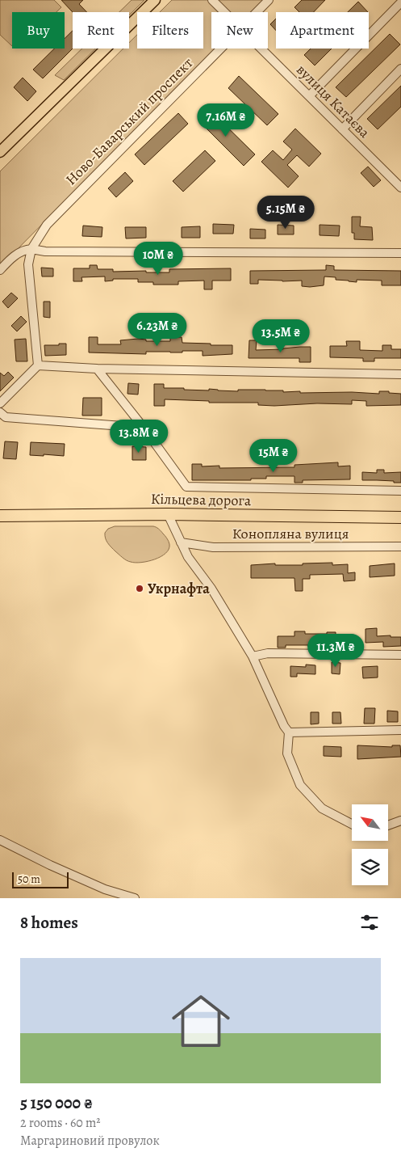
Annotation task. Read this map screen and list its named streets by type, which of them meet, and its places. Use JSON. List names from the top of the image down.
{
  "streets": {
    "highway": ["Кільцева дорога"],
    "street": ["вулиця Катаєва", "Ново-Баварський проспект", "Конопляна вулиця"]
  },
  "places": ["Укрнафта"],
  "scale_bar": "50 m",
  "north": "top left",
  "page": {
    "chip": [
      "Buy",
      "Rent",
      "Filters",
      "New",
      "Apartment"
    ],
    "price": [
      "7.16M ₴",
      "5.15M ₴",
      "10M ₴",
      "6.23M ₴",
      "13.5M ₴",
      "13.8M ₴",
      "15M ₴",
      "11.3M ₴"
    ],
    "scale": "50 m",
    "heading": "8 homes",
    "list": [
      {
        "name": "5 150 000 ₴",
        "note": "2 rooms · 60 m² · Маргариновий провулок"
      }
    ]
  }
}
